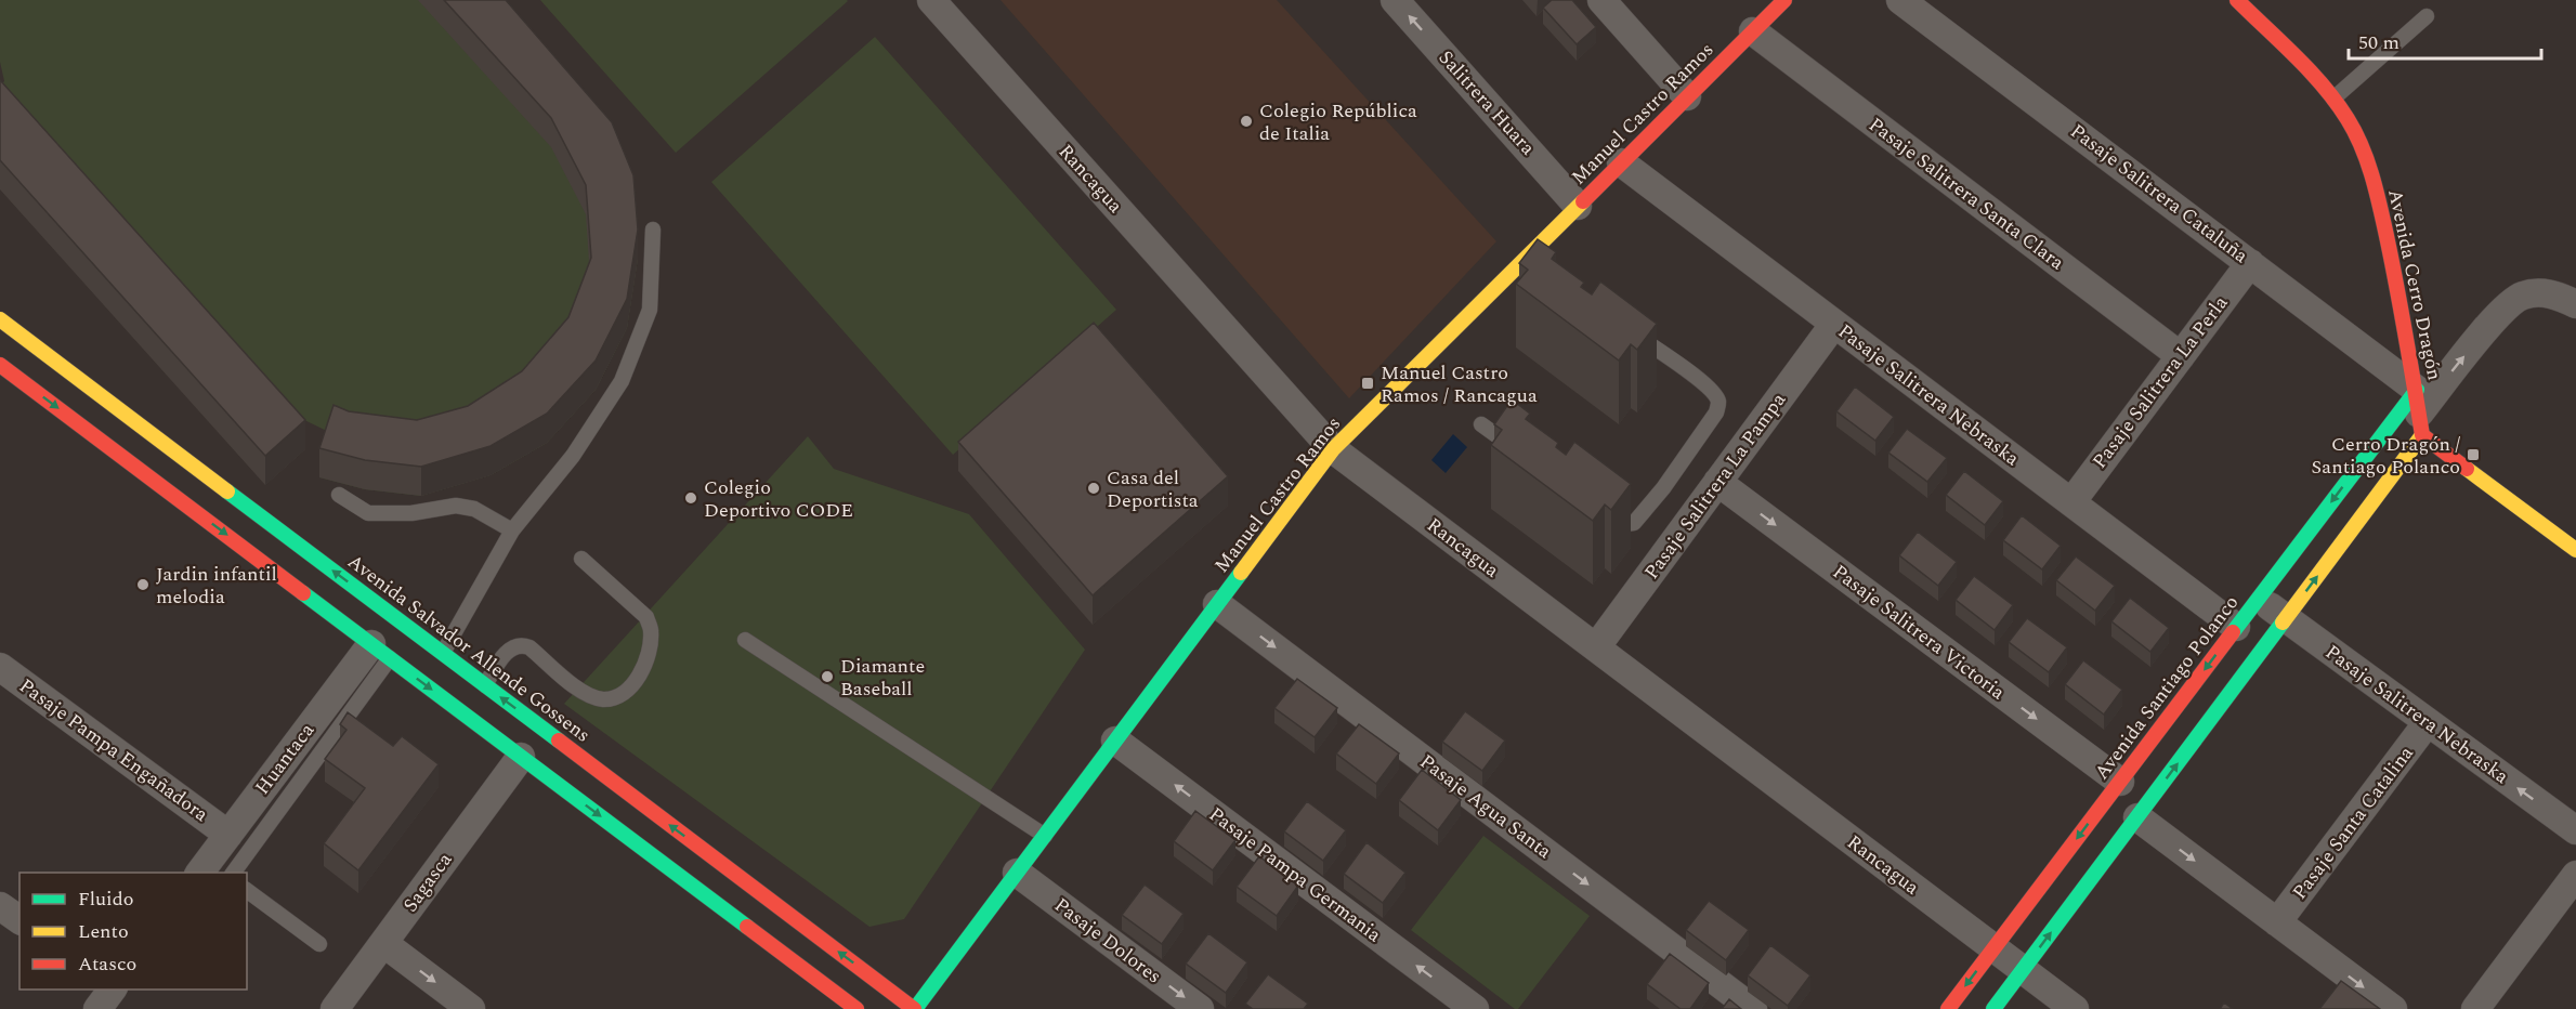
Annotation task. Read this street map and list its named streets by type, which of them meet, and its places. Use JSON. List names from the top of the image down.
{
  "streets": {
    "street": [
      "Salitrera Huara",
      "Manuel Castro Ramos",
      "Rancagua",
      "Pasaje Salitrera Santa Clara",
      "Pasaje Salitrera Cataluña",
      "Avenida Cerro Dragón",
      "Pasaje Salitrera La Perla",
      "Pasaje Salitrera Nebraska",
      "Pasaje Salitrera La Pampa",
      "Pasaje Salitrera Victoria",
      "Avenida Salvador Allende Gossens",
      "Avenida Santiago Polanco",
      "Pasaje Pampa Engañadora",
      "Huantaca",
      "Pasaje Agua Santa",
      "Pasaje Santa Catalina",
      "Pasaje Pampa Germania",
      "Sagasca",
      "Pasaje Dolores"
    ]
  },
  "crossings": [
    ["Salitrera Huara", "Manuel Castro Ramos"],
    ["Manuel Castro Ramos", "Rancagua"],
    ["Manuel Castro Ramos", "Pasaje Salitrera Santa Clara"],
    ["Manuel Castro Ramos", "Pasaje Salitrera Nebraska"],
    ["Manuel Castro Ramos", "Avenida Salvador Allende Gossens"],
    ["Manuel Castro Ramos", "Pasaje Agua Santa"],
    ["Manuel Castro Ramos", "Pasaje Pampa Germania"],
    ["Manuel Castro Ramos", "Pasaje Dolores"],
    ["Rancagua", "Pasaje Salitrera La Pampa"],
    ["Rancagua", "Avenida Santiago Polanco"],
    ["Pasaje Salitrera Santa Clara", "Pasaje Salitrera La Perla"],
    ["Pasaje Salitrera Cataluña", "Avenida Cerro Dragón"],
    ["Pasaje Salitrera Cataluña", "Pasaje Salitrera La Perla"],
    ["Pasaje Salitrera Cataluña", "Avenida Santiago Polanco"],
    ["Avenida Cerro Dragón", "Avenida Santiago Polanco"],
    ["Pasaje Salitrera La Perla", "Pasaje Salitrera Nebraska"],
    ["Pasaje Salitrera Nebraska", "Pasaje Salitrera La Pampa"],
    ["Pasaje Salitrera Nebraska", "Avenida Santiago Polanco"],
    ["Pasaje Salitrera Nebraska", "Pasaje Santa Catalina"],
    ["Pasaje Salitrera La Pampa", "Pasaje Salitrera Victoria"],
    ["Pasaje Salitrera Victoria", "Avenida Santiago Polanco"],
    ["Pasaje Pampa Engañadora", "Huantaca"]
  ],
  "one_way": [
    "Pasaje Salitrera Victoria",
    "Pasaje Agua Santa",
    "Pasaje Pampa Germania",
    "Pasaje Dolores"
  ],
  "places": {
    "other": [
      "Colegio República de Italia",
      "Casa del Deportista",
      "Colegio Deportivo CODE",
      "Jardin infantil melodia",
      "Diamante Baseball"
    ],
    "transit": ["Manuel Castro Ramos / Rancagua", "Cerro Dragón / Santiago Polanco"]
  },
  "legend": ["Fluido", "Lento", "Atasco"],
  "scale_bar": "50 m"
}
